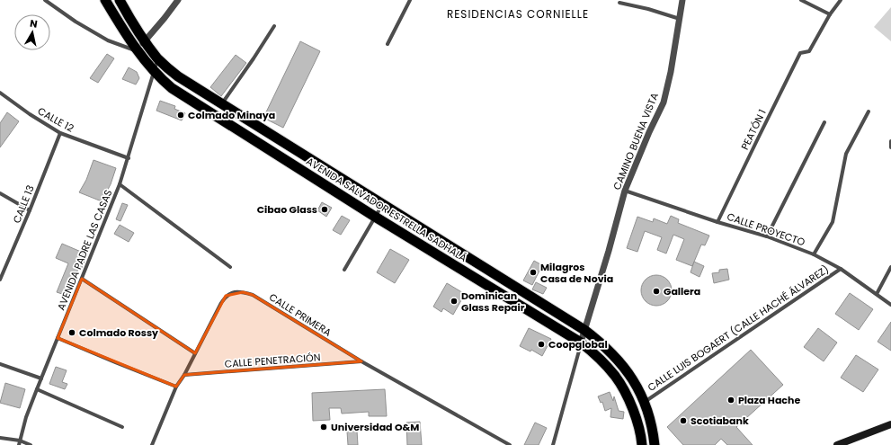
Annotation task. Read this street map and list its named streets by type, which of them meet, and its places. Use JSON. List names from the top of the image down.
{
  "streets": {
    "highway": ["AVENIDA SALVADOR ESTRELLA SADHALÁ"],
    "street": [
      "CALLE 12",
      "PEATÓN 1",
      "CAMINO BUENA VISTA",
      "CALLE 13",
      "CALLE PROYECTO",
      "AVENIDA PADRE LAS CASAS",
      "CALLE PRIMERA",
      "CALLE LUIS BOGAERT (CALLE HACHÉ ÁLVAREZ)",
      "CALLE PENETRACIÓN"
    ]
  },
  "crossings": [
    ["CALLE 12", "CALLE 13"],
    ["CALLE 12", "AVENIDA PADRE LAS CASAS"],
    ["PEATÓN 1", "CALLE PROYECTO"],
    ["CAMINO BUENA VISTA", "AVENIDA SALVADOR ESTRELLA SADHALÁ"],
    ["CAMINO BUENA VISTA", "CALLE PROYECTO"],
    ["AVENIDA SALVADOR ESTRELLA SADHALÁ", "AVENIDA PADRE LAS CASAS"],
    ["AVENIDA SALVADOR ESTRELLA SADHALÁ", "CALLE LUIS BOGAERT (CALLE HACHÉ ÁLVAREZ)"],
    ["CALLE PROYECTO", "CALLE LUIS BOGAERT (CALLE HACHÉ ÁLVAREZ)"],
    ["CALLE PRIMERA", "CALLE PENETRACIÓN"]
  ],
  "districts": ["RESIDENCIAS CORNIELLE"],
  "places": [
    "Colmado Minaya",
    "Cibao Glass",
    "Milagros Casa de Novia",
    "Gallera",
    "Dominican Glass Repair",
    "Colmado Rossy",
    "Coopglobal",
    "Plaza Hache",
    "Scotiabank",
    "Universidad O&M"
  ],
  "north": "top"
}
